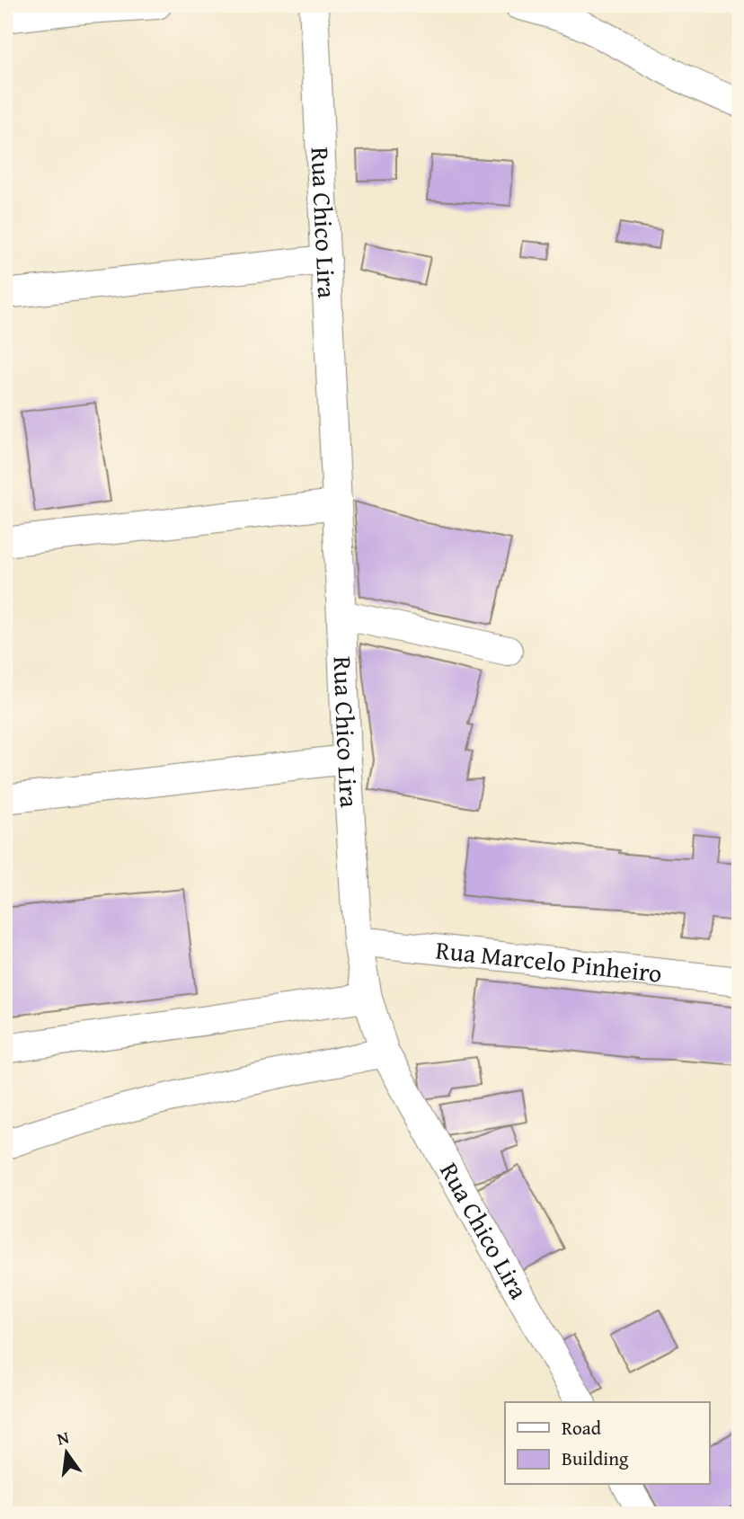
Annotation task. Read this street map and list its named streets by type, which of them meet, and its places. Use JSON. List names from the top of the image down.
{
  "streets": {
    "street": ["Rua Chico Lira", "Rua Marcelo Pinheiro"]
  },
  "crossings": [
    ["Rua Chico Lira", "Rua Marcelo Pinheiro"]
  ],
  "legend": ["Road", "Building"],
  "north": "top"
}
